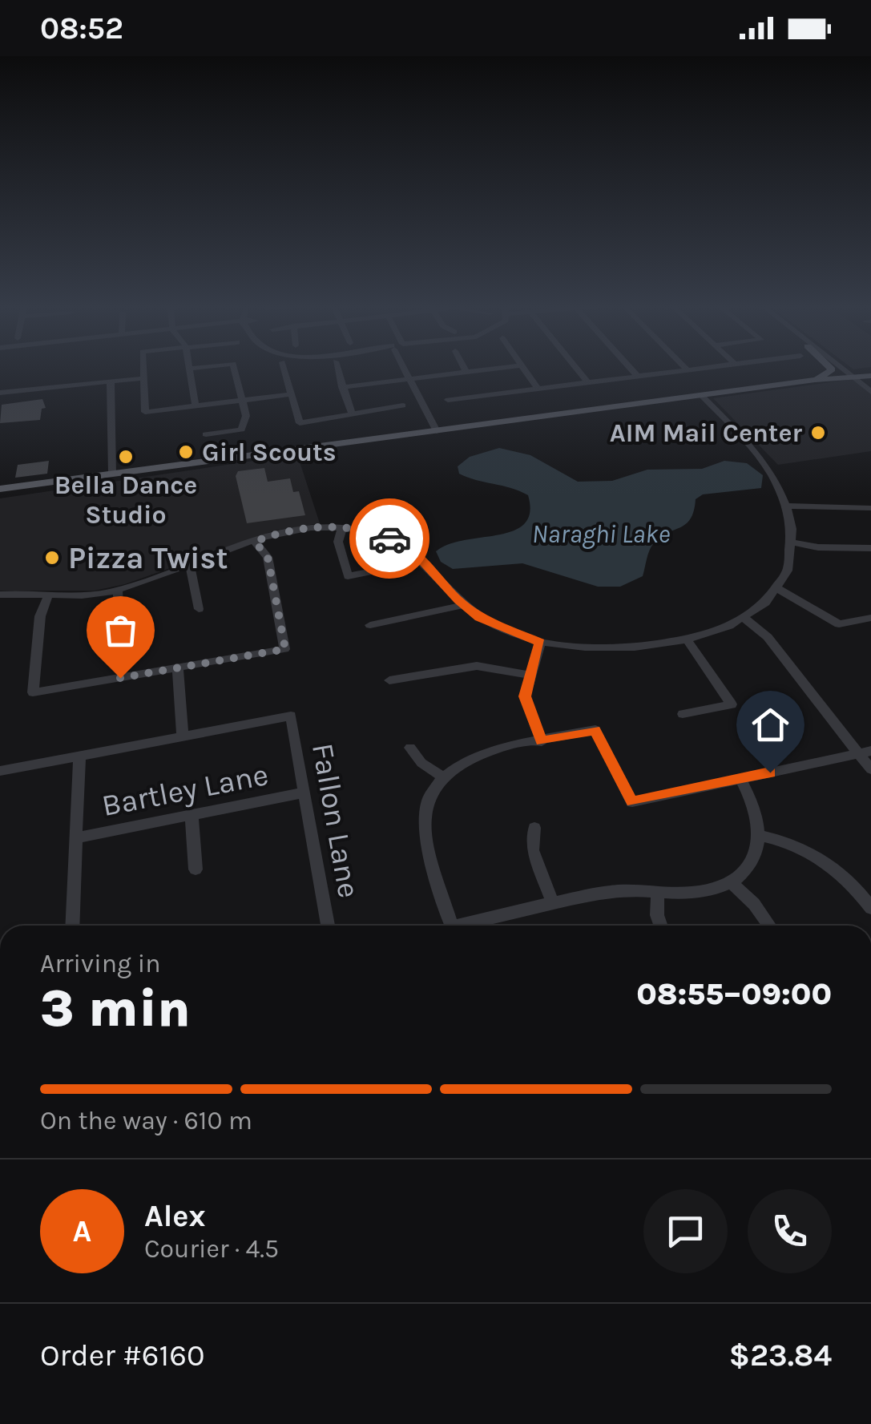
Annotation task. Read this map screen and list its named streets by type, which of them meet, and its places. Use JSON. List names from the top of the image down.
{
  "streets": {
    "street": ["Bartley Lane", "Fallon Lane"]
  },
  "crossings": [
    ["Bartley Lane", "Fallon Lane"]
  ],
  "water": ["Naraghi Lake"],
  "places": [
    "AIM Mail Center",
    "Girl Scouts",
    "Bella Dance Studio",
    "Pizza Twist"
  ],
  "page": {
    "status": "08:52",
    "heading": ["3 min", "Arriving in", "08:55–09:00"],
    "panel": [
      "Alex",
      "Courier · 4.5",
      "Order #6160",
      "$23.84"
    ],
    "bar": "On the way · 610 m",
    "round": "A"
  }
}
